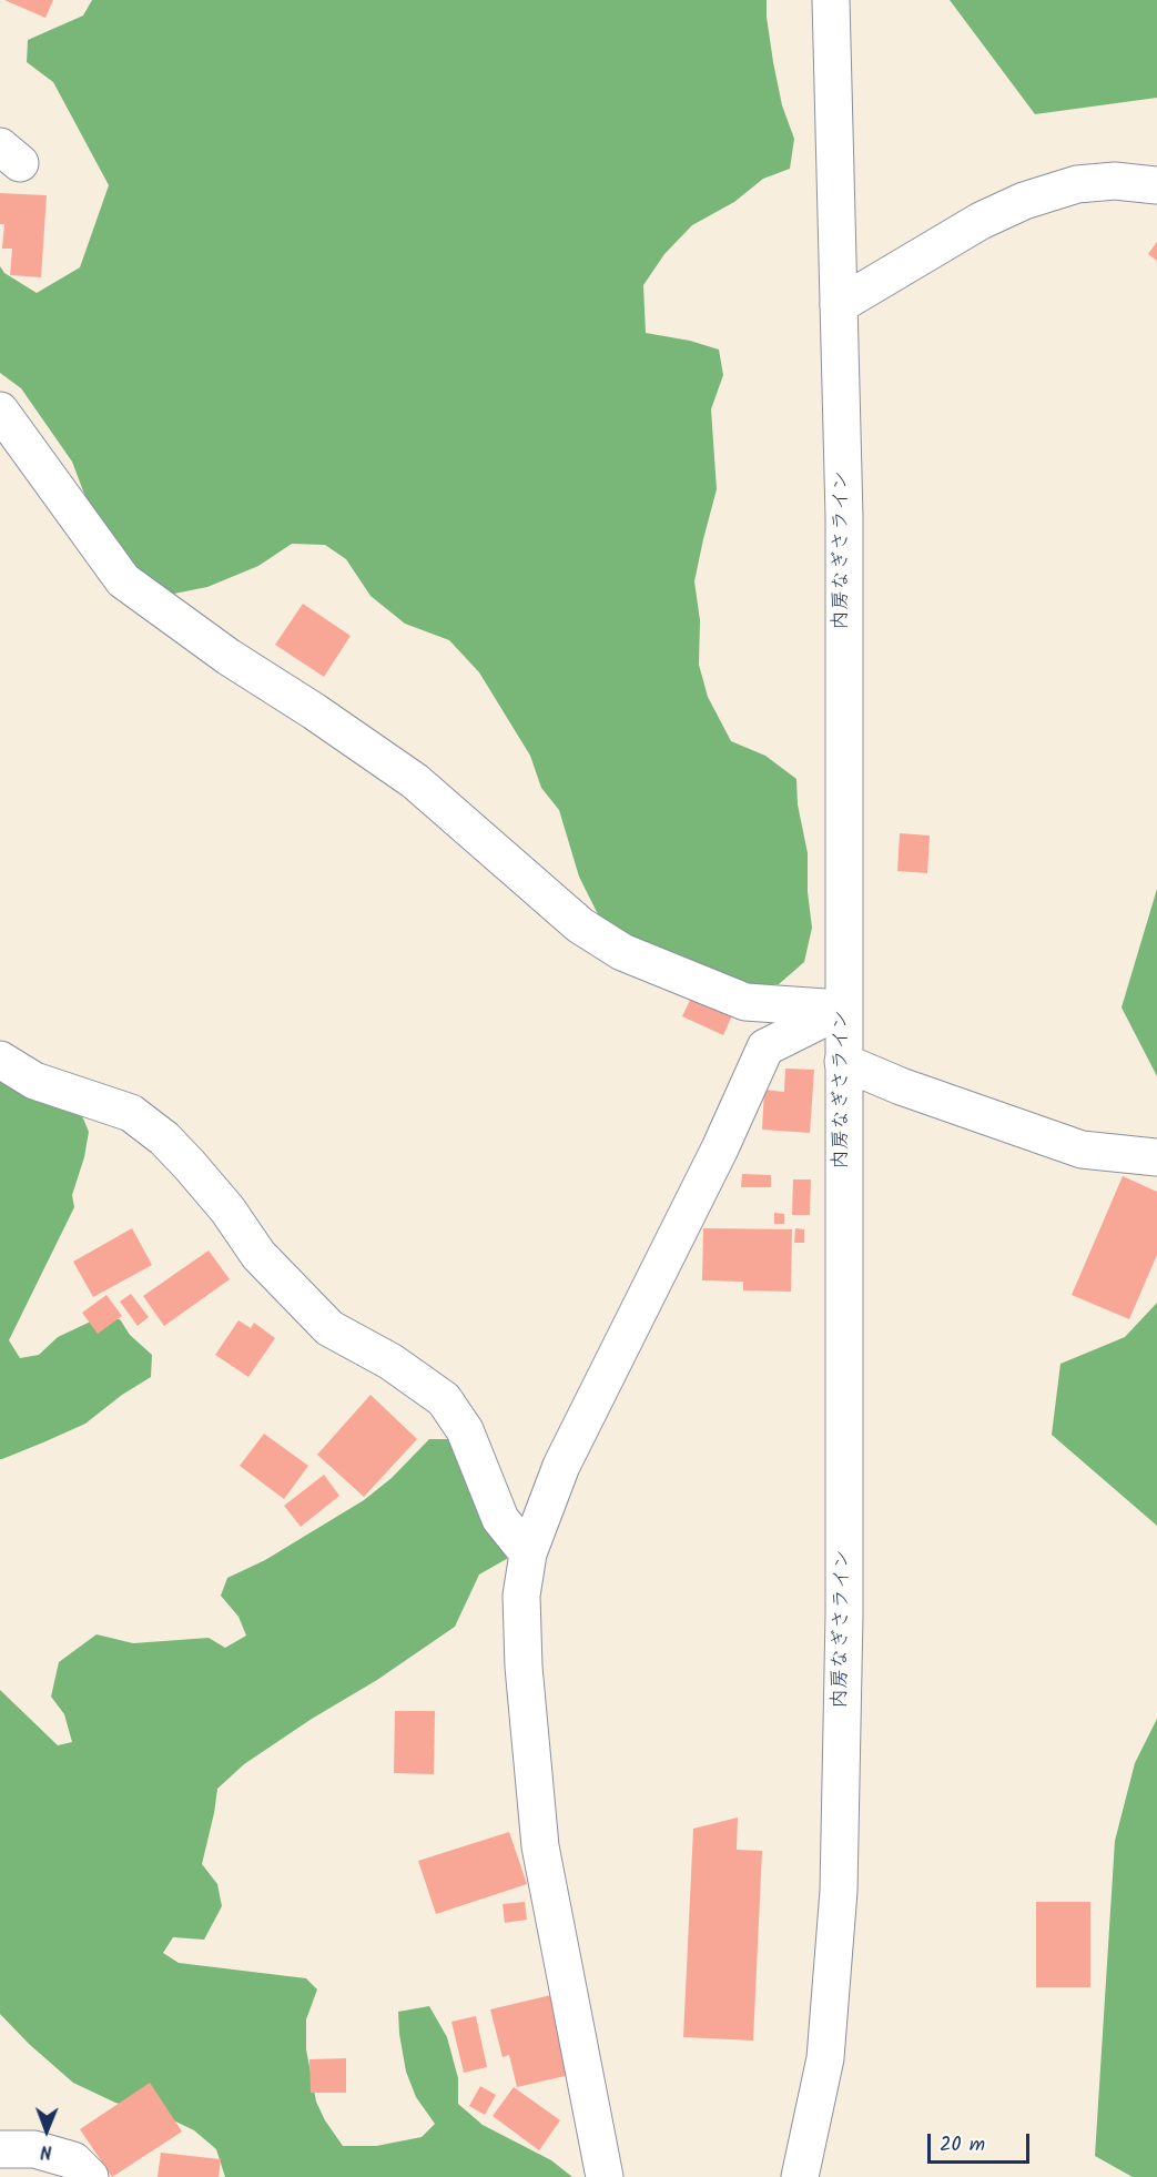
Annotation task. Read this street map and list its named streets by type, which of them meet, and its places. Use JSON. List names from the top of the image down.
{
  "streets": {
    "main road": ["内房なぎさライン"]
  },
  "scale_bar": "20 m",
  "north": "bottom"
}
